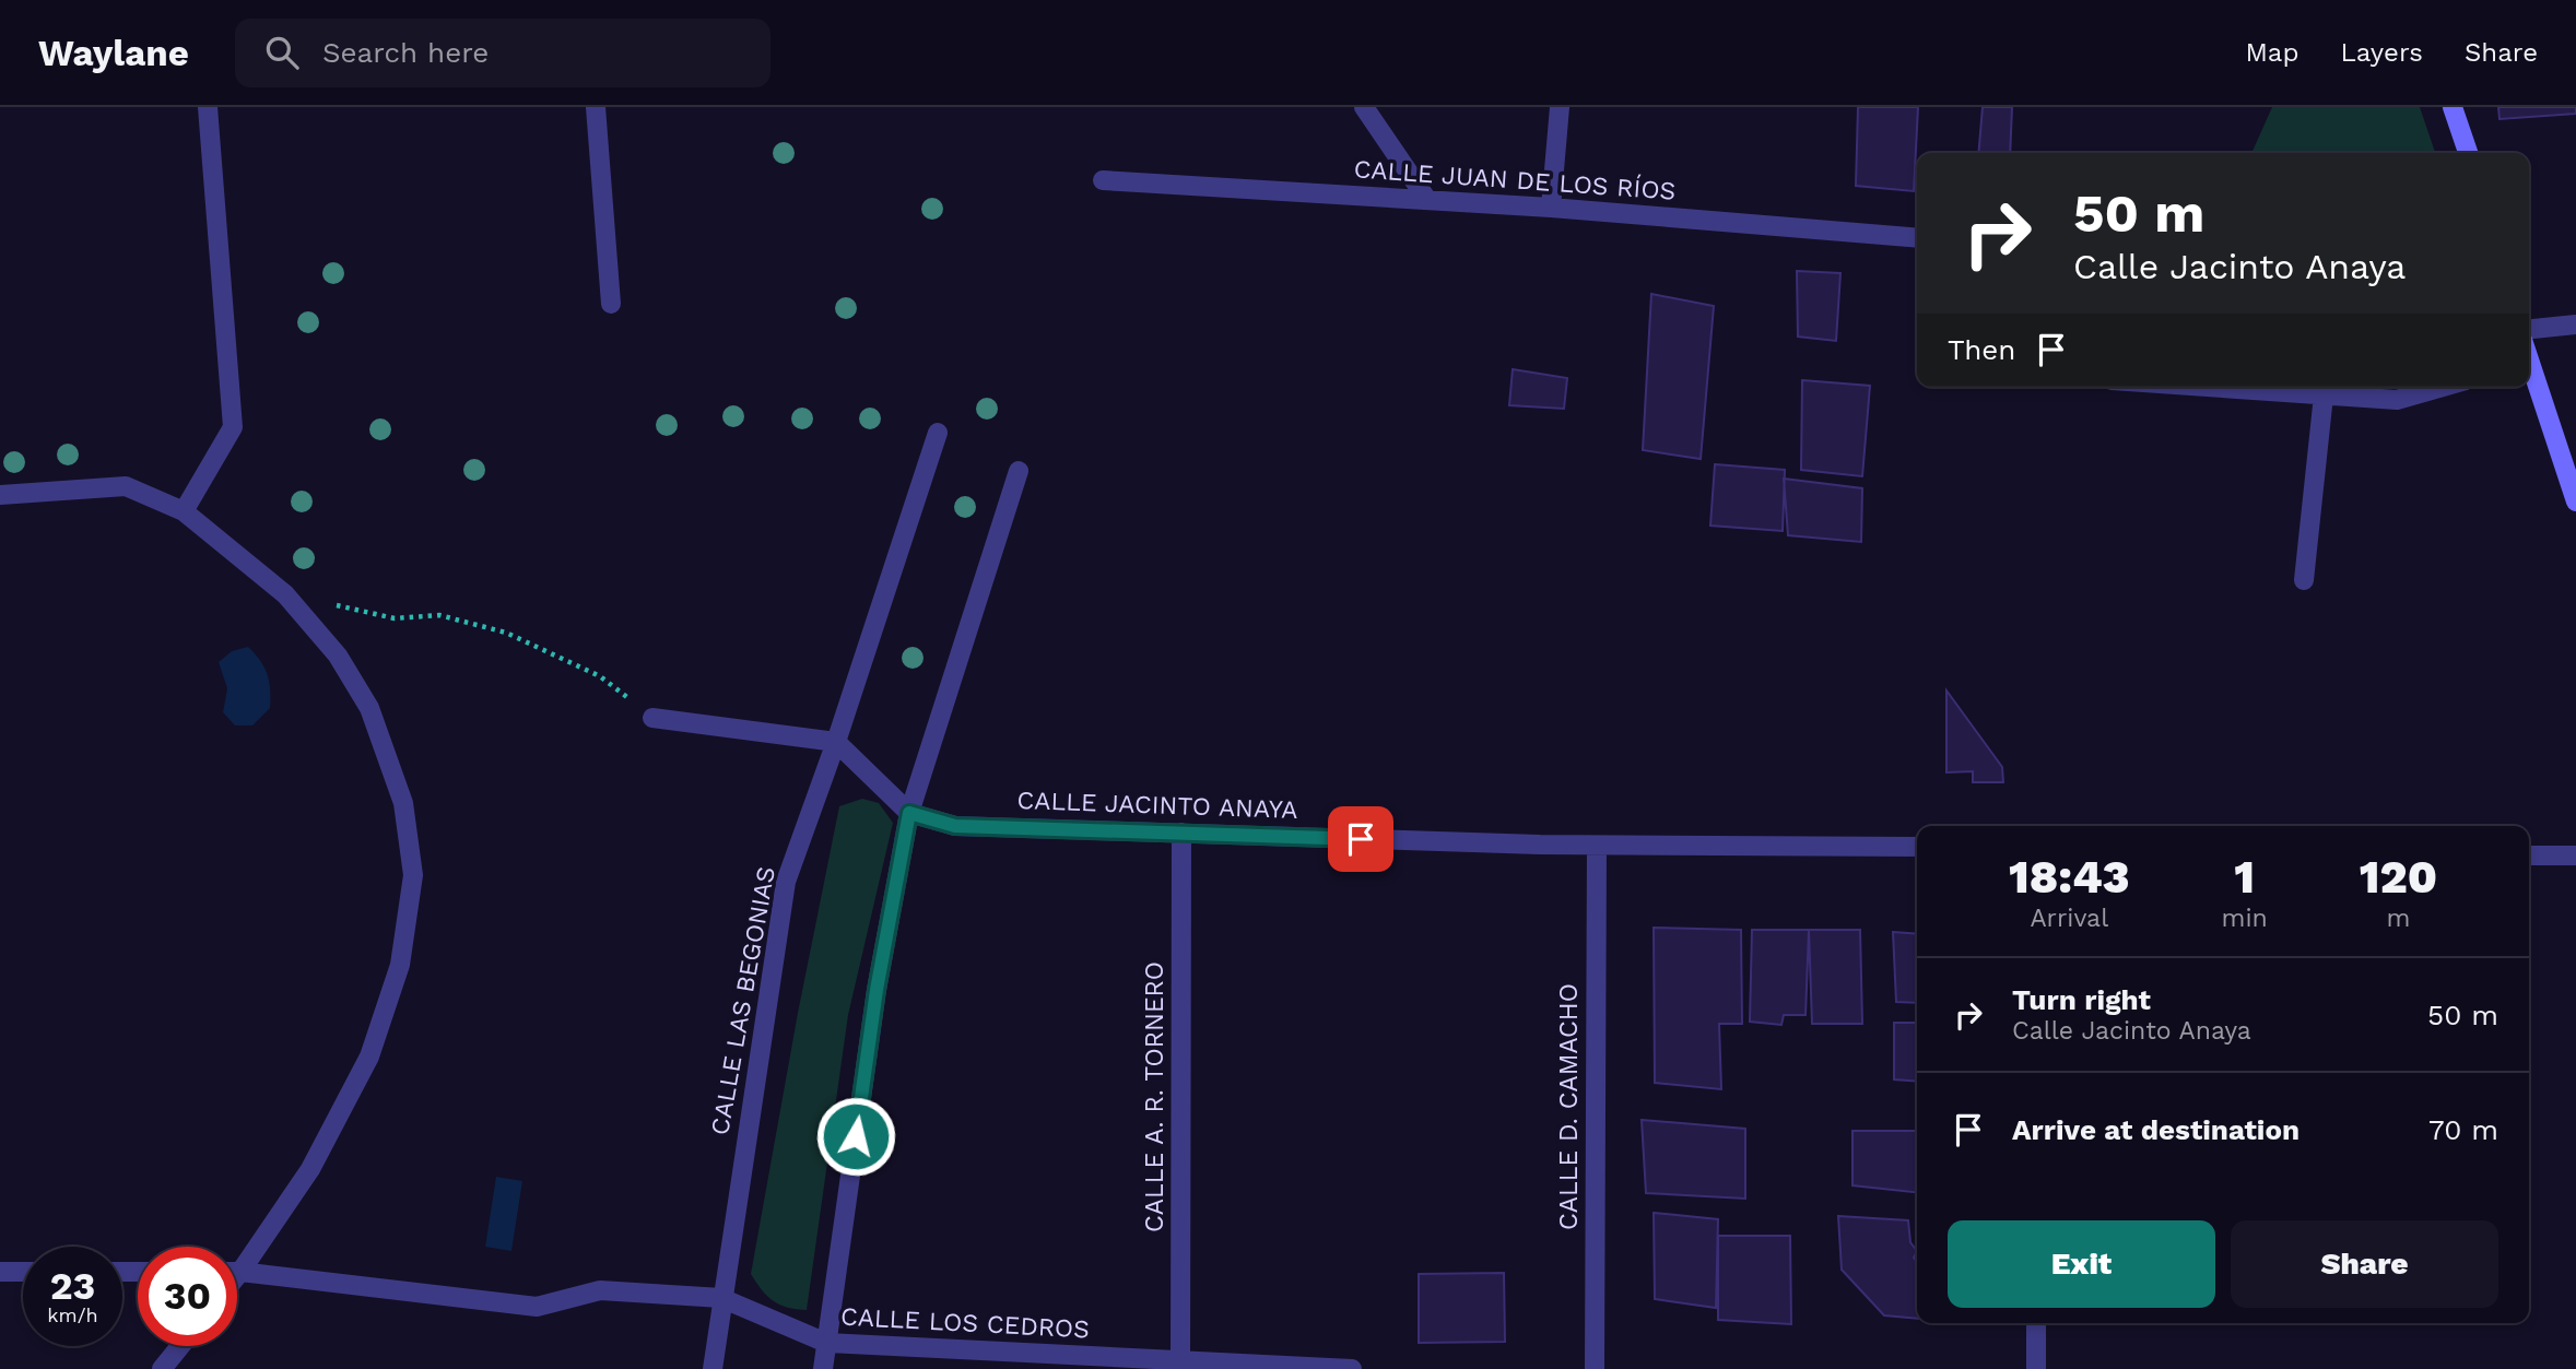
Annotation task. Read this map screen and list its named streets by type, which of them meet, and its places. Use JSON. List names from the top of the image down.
{
  "streets": {
    "street": [
      "CALLE JUAN DE LOS RÍOS",
      "CALLE JACINTO ANAYA",
      "CALLE LAS BEGONIAS",
      "CALLE A. R. TORNERO",
      "CALLE D. CAMACHO",
      "CALLE LOS CEDROS"
    ]
  },
  "crossings": [
    ["CALLE JACINTO ANAYA", "CALLE LAS BEGONIAS"],
    ["CALLE JACINTO ANAYA", "CALLE A. R. TORNERO"],
    ["CALLE JACINTO ANAYA", "CALLE D. CAMACHO"],
    ["CALLE LAS BEGONIAS", "CALLE LOS CEDROS"],
    ["CALLE A. R. TORNERO", "CALLE LOS CEDROS"]
  ],
  "page": {
    "header": "Waylane",
    "search": "Search here",
    "nav": ["Map", "Layers", "Share"],
    "turn": ["50 m", "Calle Jacinto Anaya"],
    "then": "Then",
    "eta": [
      "18:43",
      "Arrival",
      "1",
      "min",
      "120",
      "m"
    ],
    "list": [
      {
        "name": "Turn right",
        "note": "Calle Jacinto Anaya",
        "value": "50 m"
      },
      {
        "name": "Arrive at destination",
        "value": "70 m"
      }
    ],
    "buttons": ["Exit", "Share"],
    "speed": "23 km/h",
    "limit": "30"
  }
}
